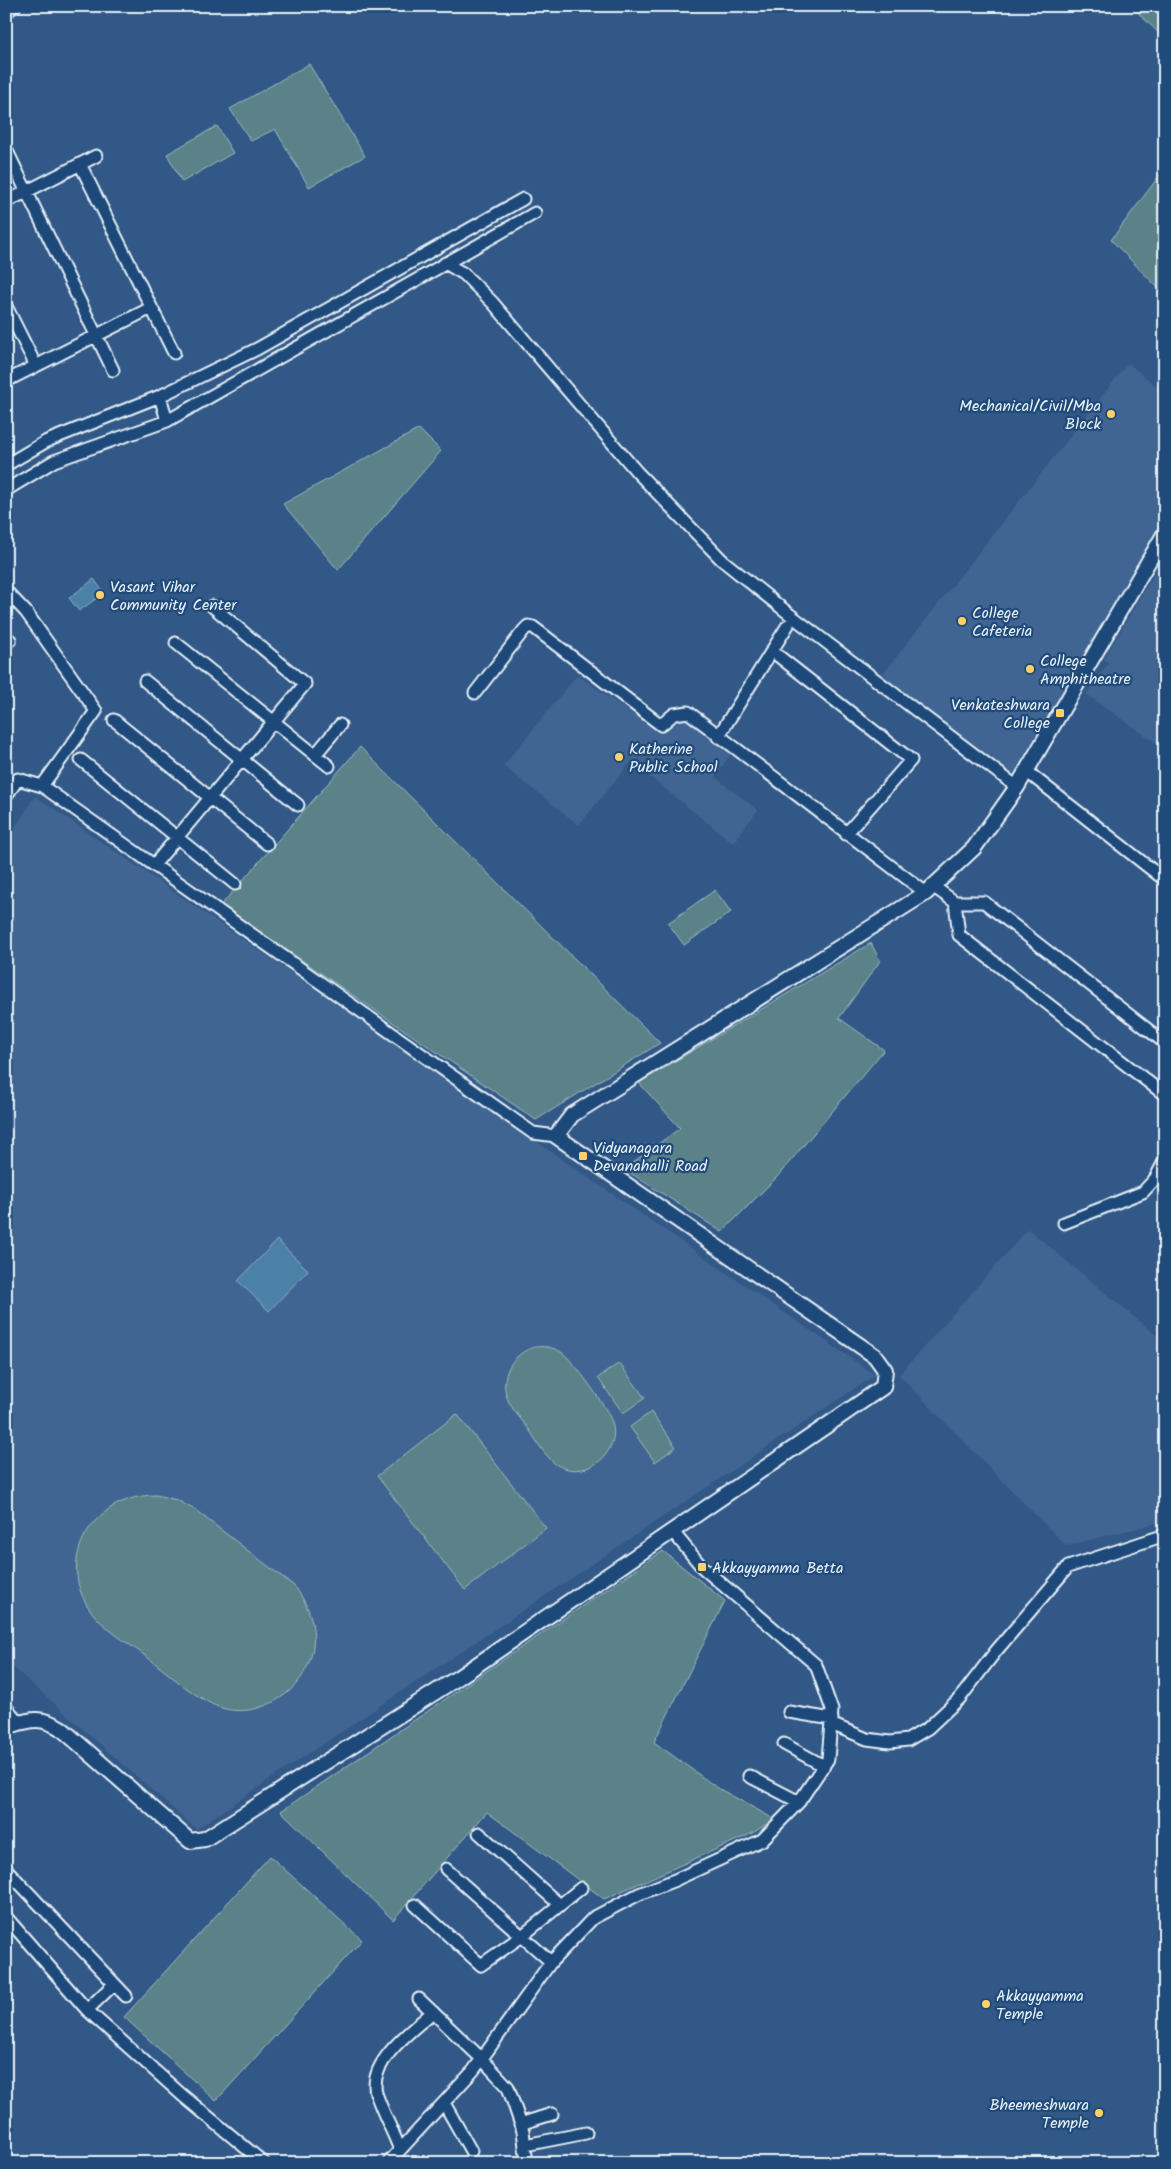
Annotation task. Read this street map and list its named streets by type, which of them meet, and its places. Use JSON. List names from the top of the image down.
{
  "places": {
    "other": [
      "Mechanical/Civil/Mba Block",
      "Vasant Vihar Community Center",
      "College Cafeteria",
      "College Amphitheatre",
      "Katherine Public School",
      "Akkayyamma Temple",
      "Bheemeshwara Temple"
    ],
    "transit": ["Venkateshwara College", "Vidyanagara Devanahalli Road", "Akkayyamma Betta"]
  }
}
